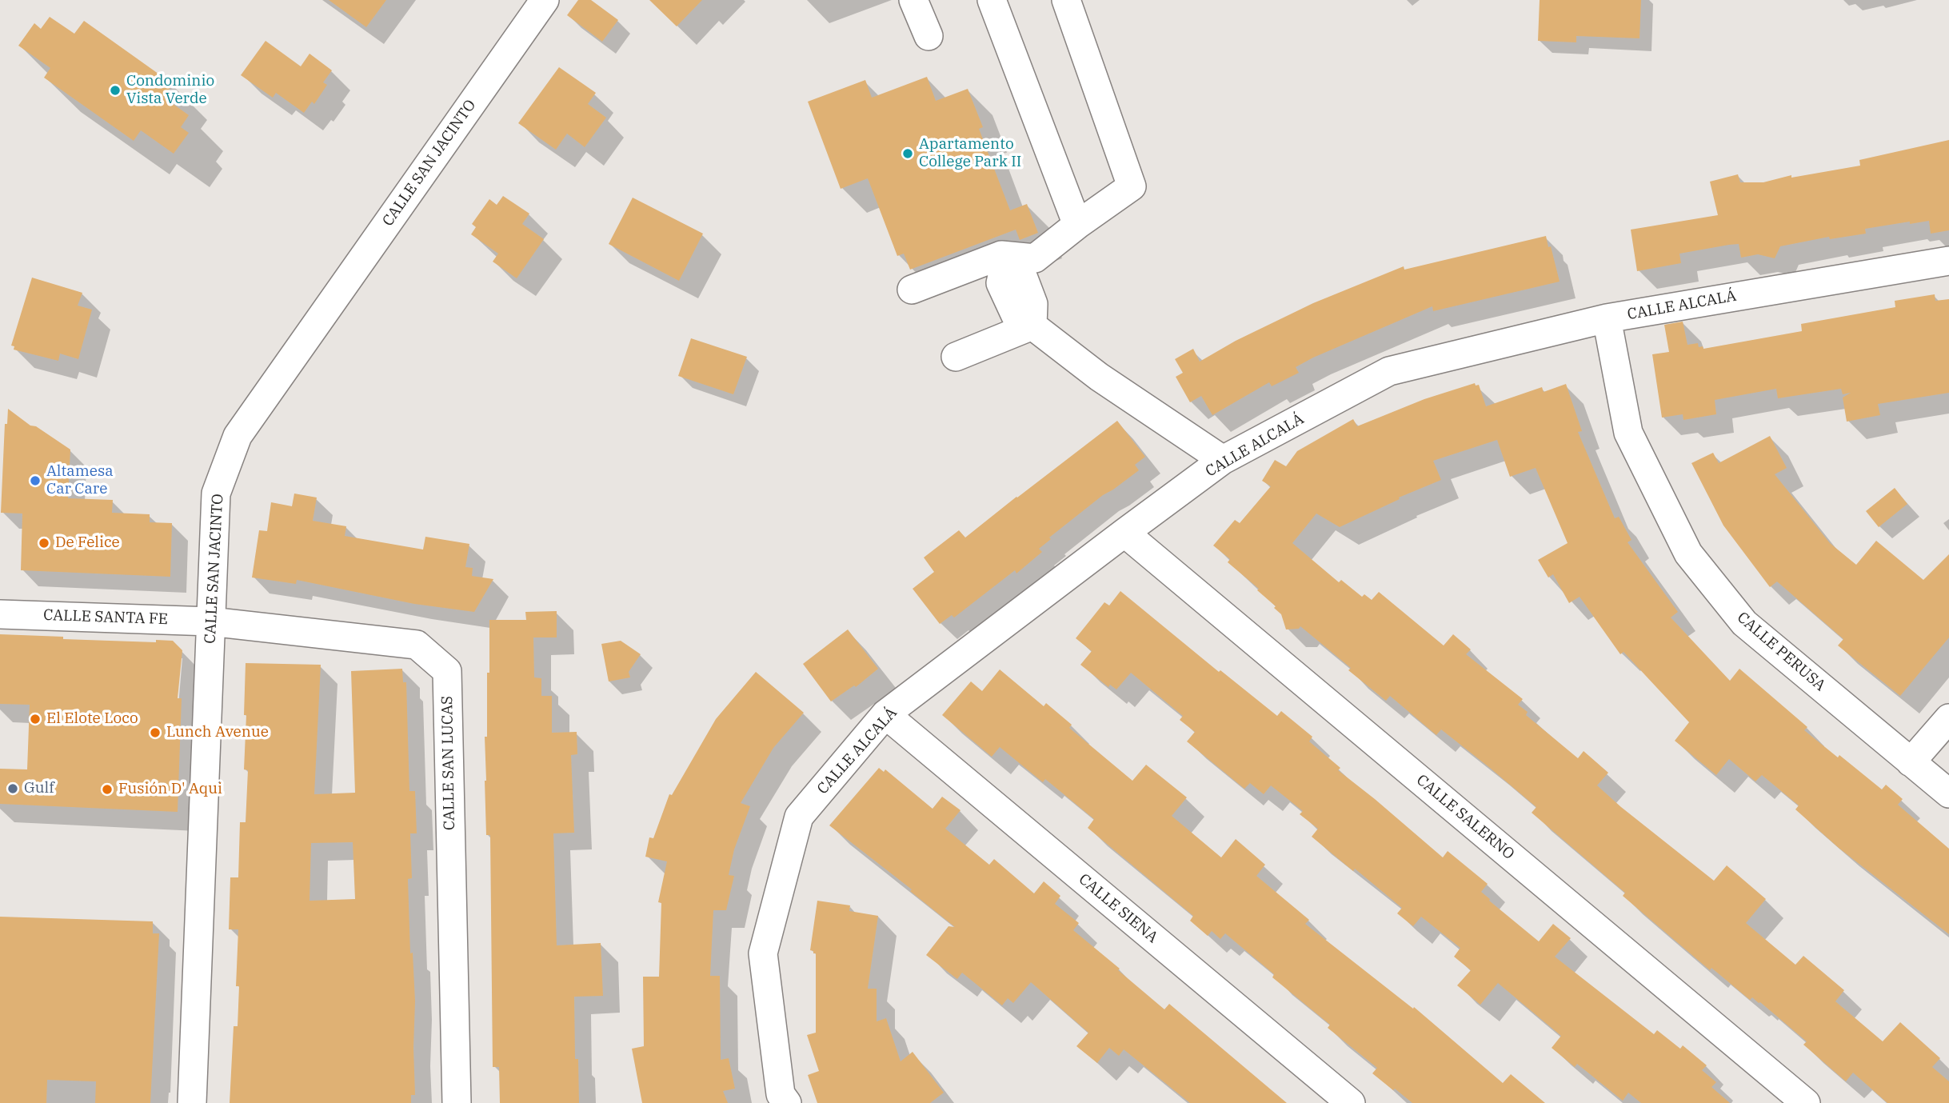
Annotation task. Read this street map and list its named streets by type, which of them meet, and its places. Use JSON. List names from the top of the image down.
{
  "streets": {
    "street": [
      "CALLE SAN JACINTO",
      "CALLE ALCALÁ",
      "CALLE SANTA FE",
      "CALLE PERUSA",
      "CALLE SAN LUCAS",
      "CALLE SALERNO",
      "CALLE SIENA"
    ]
  },
  "crossings": [
    ["CALLE SAN JACINTO", "CALLE SANTA FE"],
    ["CALLE SAN JACINTO", "CALLE SAN LUCAS"],
    ["CALLE ALCALÁ", "CALLE PERUSA"],
    ["CALLE ALCALÁ", "CALLE SALERNO"],
    ["CALLE ALCALÁ", "CALLE SIENA"],
    ["CALLE SANTA FE", "CALLE SAN LUCAS"]
  ],
  "places": [
    "Condominio Vista Verde",
    "Apartamento College Park II",
    "Altamesa Car Care",
    "De Felice",
    "El Elote Loco",
    "Lunch Avenue",
    "Gulf",
    "Fusión D' Aqui"
  ]
}
